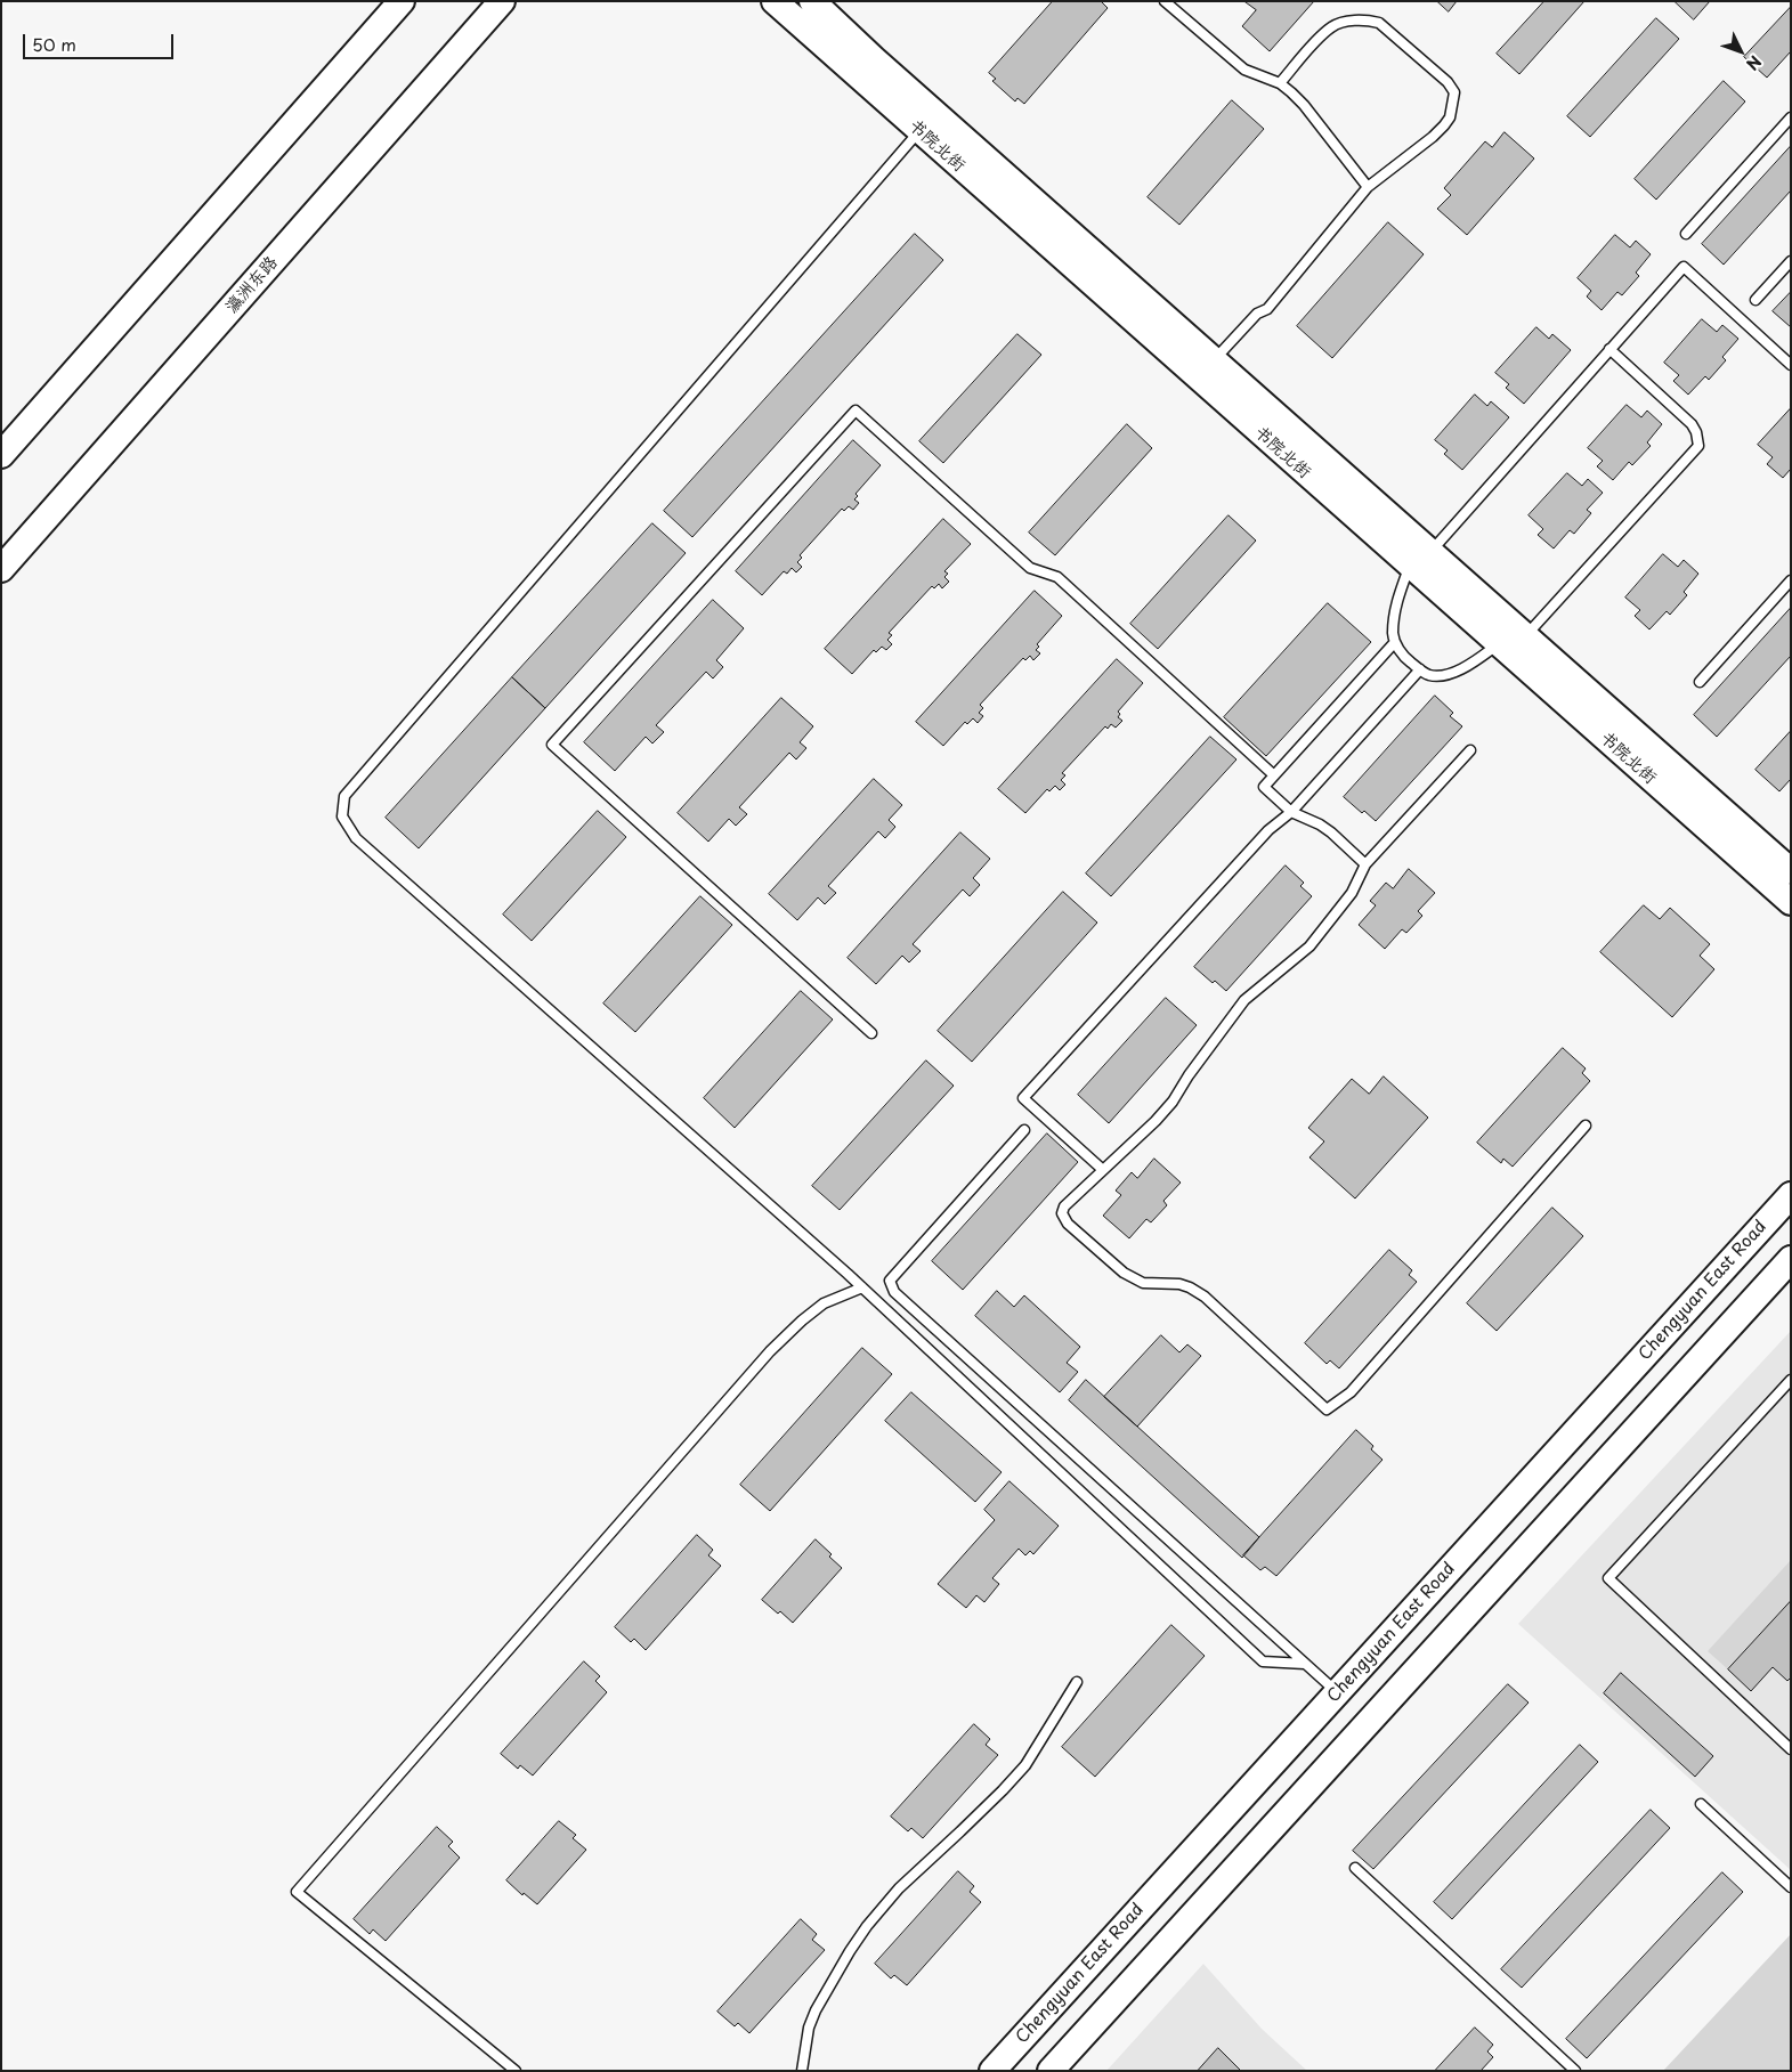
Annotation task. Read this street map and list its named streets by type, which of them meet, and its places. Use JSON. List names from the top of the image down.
{
  "streets": {
    "street": ["书院北街", "瀛洲东路", "Chengyuan East Road"]
  },
  "scale_bar": "50 m",
  "north": "bottom right"
}
